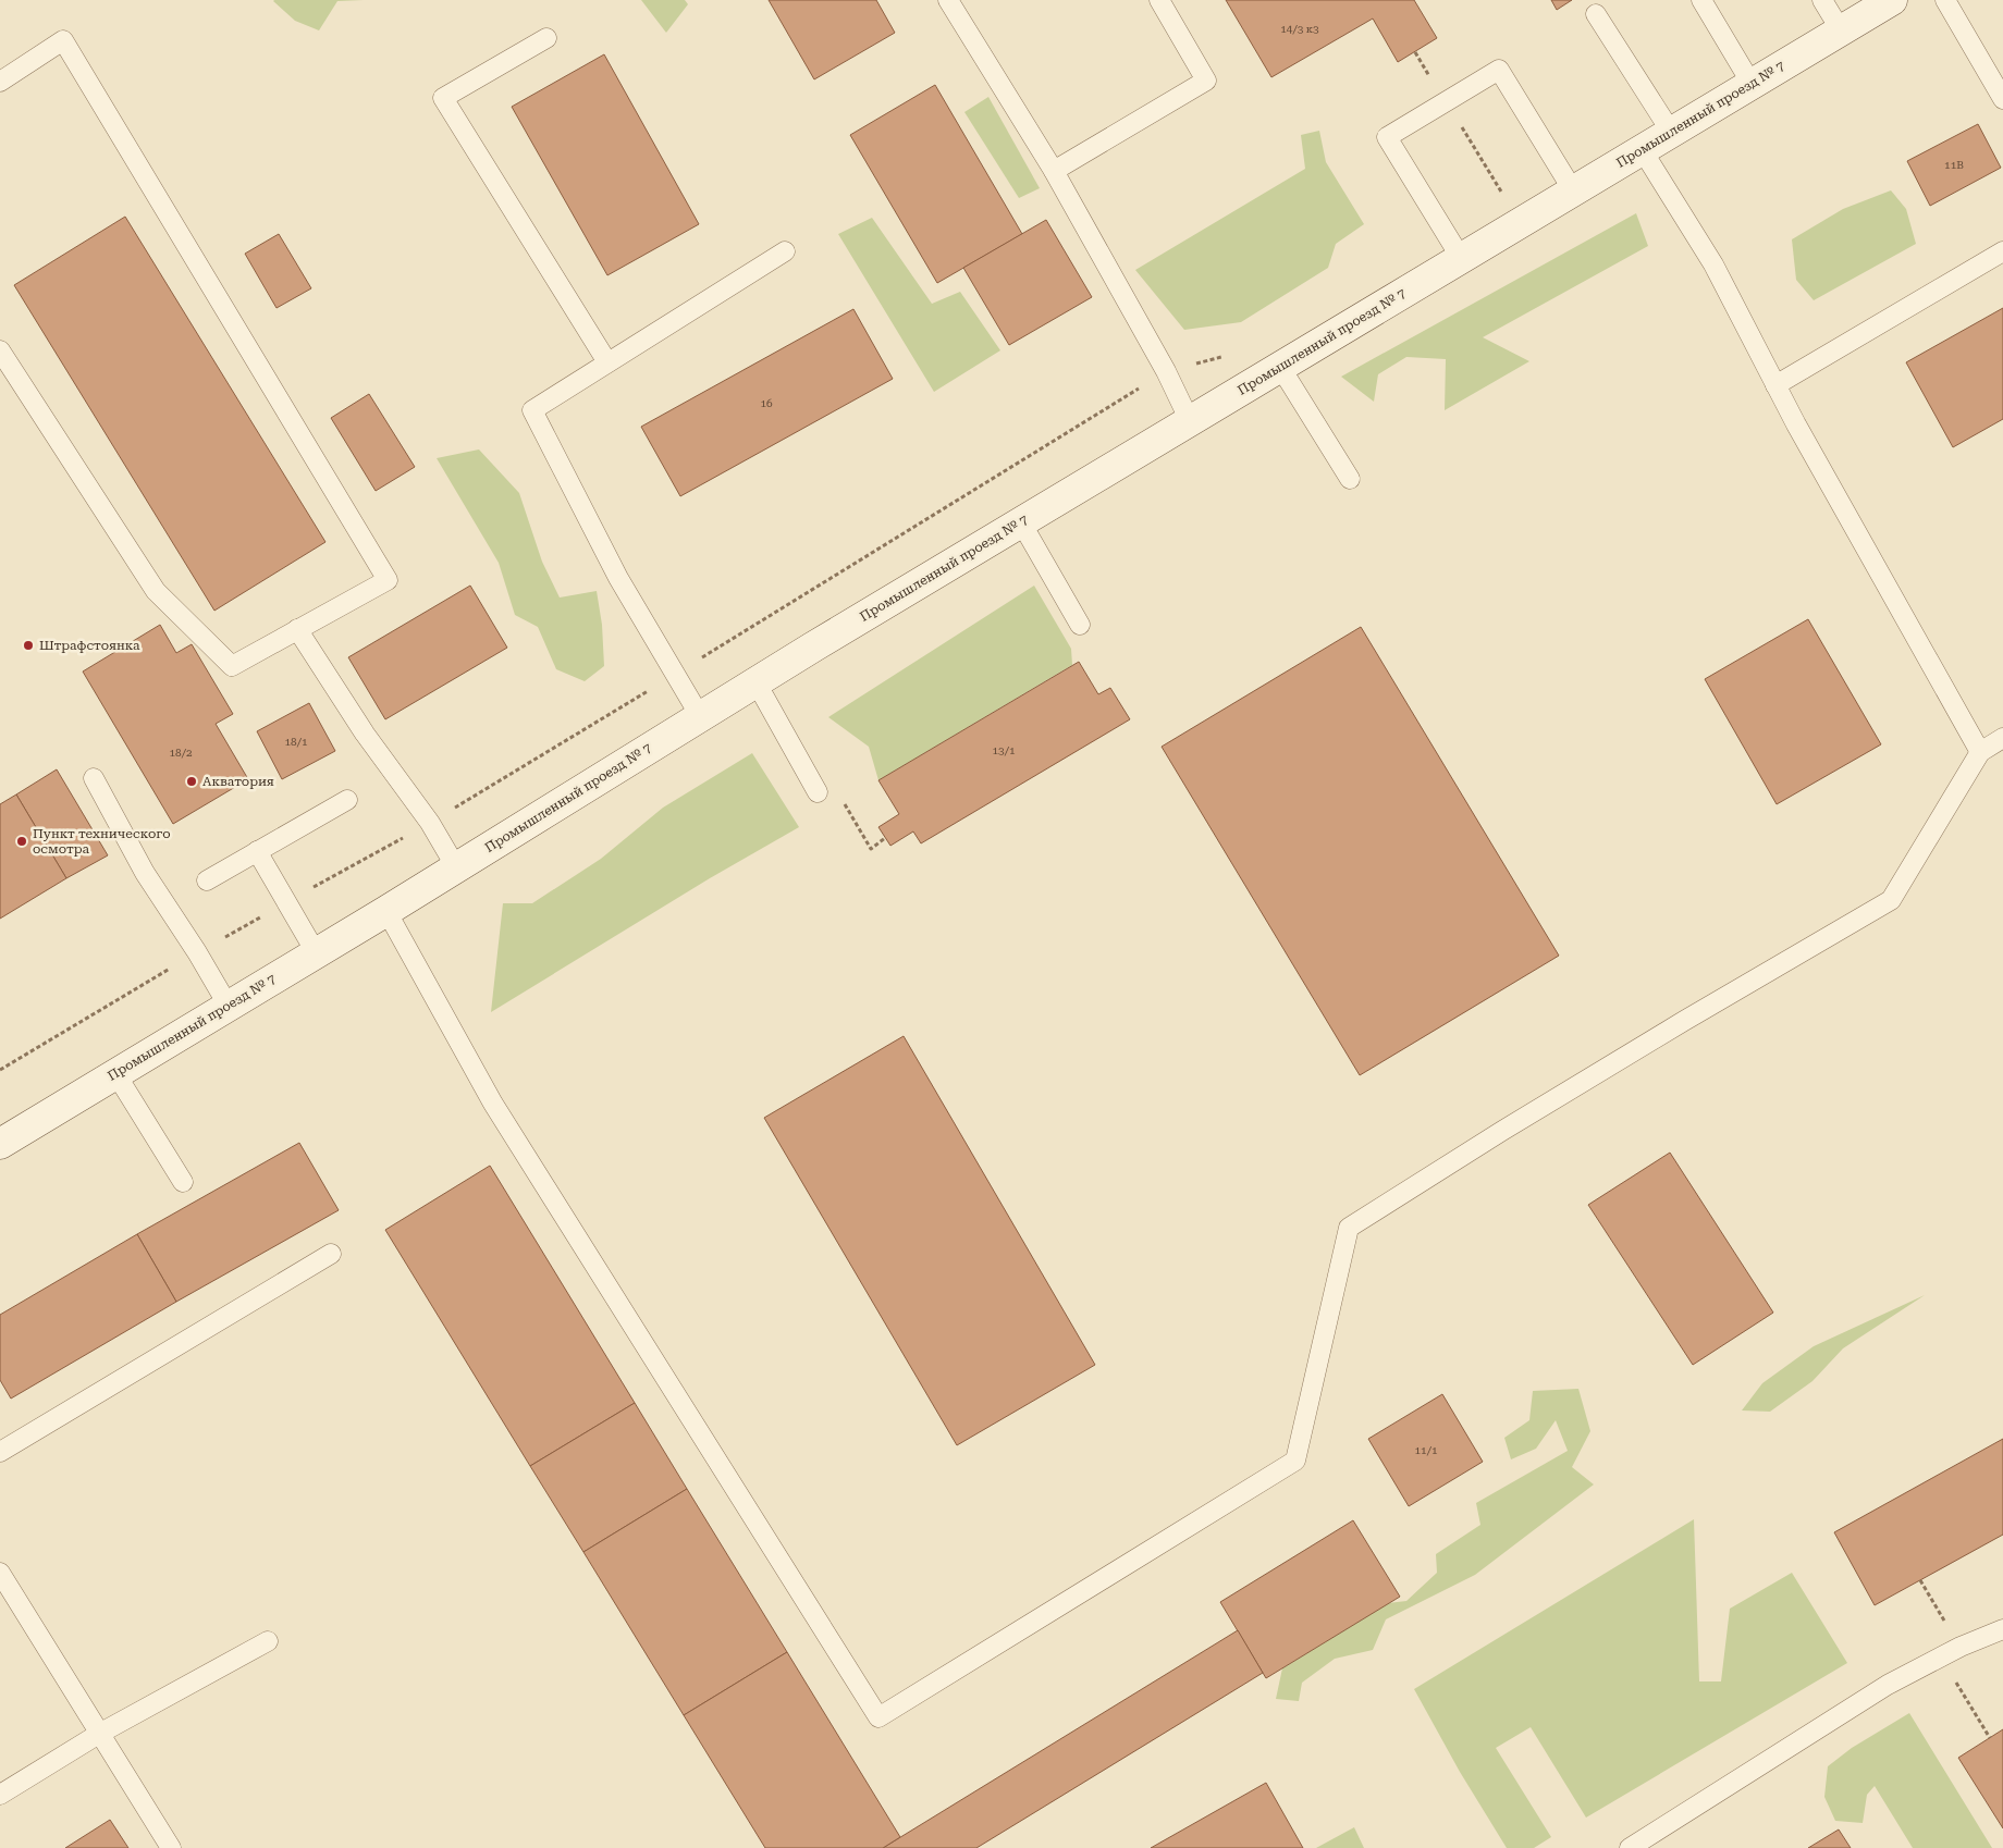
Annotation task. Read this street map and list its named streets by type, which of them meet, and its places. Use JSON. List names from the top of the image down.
{
  "streets": {
    "street": ["Промышленный проезд № 7"]
  },
  "places": ["Штрафстоянка", "Акватория", "Пункт технического осмотра"],
  "house_numbers": [
    "14/3 к3",
    "11В",
    "16",
    "18/1",
    "13/1",
    "18/2",
    "11/1"
  ]
}
